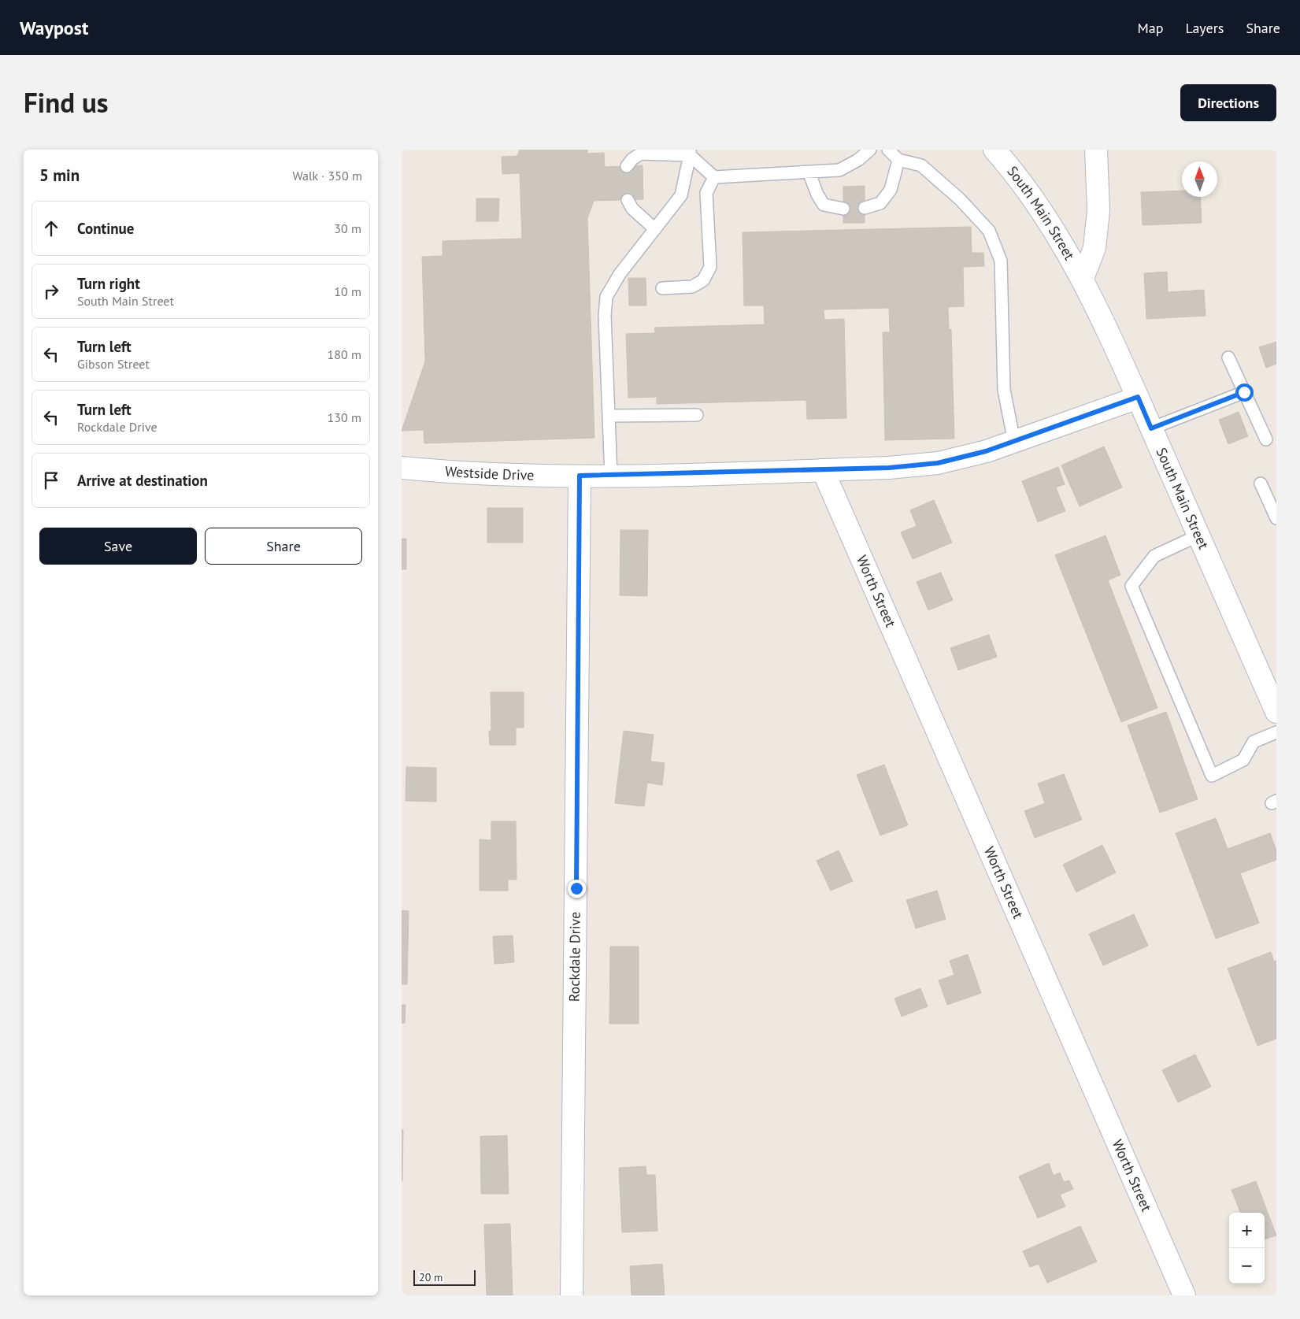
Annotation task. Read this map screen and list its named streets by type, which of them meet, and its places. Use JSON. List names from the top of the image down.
{
  "streets": {
    "street": [
      "South Main Street",
      "Westside Drive",
      "Worth Street",
      "Rockdale Drive"
    ]
  },
  "crossings": [
    ["South Main Street", "Westside Drive"],
    ["Westside Drive", "Worth Street"],
    ["Westside Drive", "Rockdale Drive"]
  ],
  "scale_bar": "20 m",
  "north": "top",
  "page": {
    "header": "Waypost",
    "nav": ["Map", "Layers", "Share"],
    "title": "Find us",
    "buttons": [
      "Directions",
      ["Save", "Share"]
    ],
    "heading": ["5 min", "Walk · 350 m"],
    "list": [
      ["Continue", "30 m"],
      ["Turn right", "South Main Street", "10 m"],
      ["Turn left", "Gibson Street", "180 m"],
      ["Turn left", "Rockdale Drive", "130 m"],
      "Arrive at destination"
    ],
    "map_buttons": ["+", "−"],
    "scale": "20 m"
  }
}
